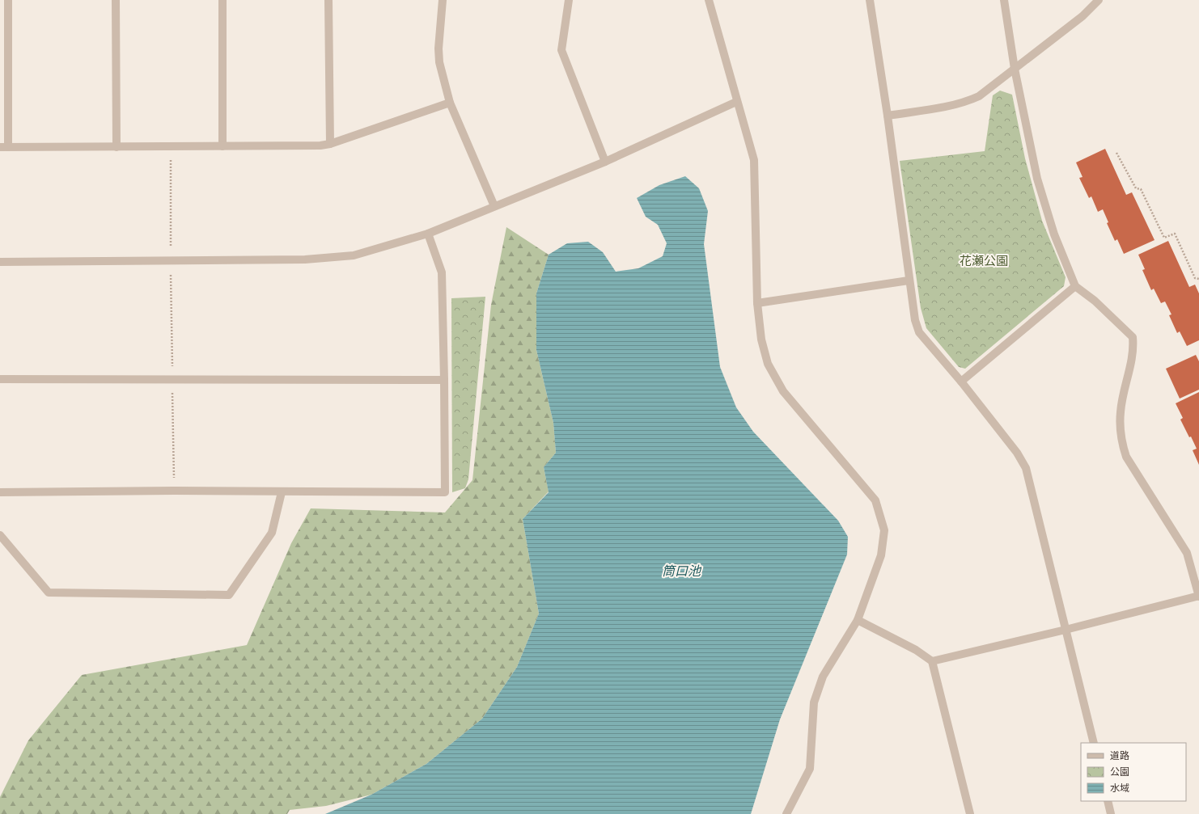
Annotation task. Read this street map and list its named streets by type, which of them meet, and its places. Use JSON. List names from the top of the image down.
{
  "water": ["筒口池"],
  "parks": ["花瀬公園"],
  "legend": ["道路", "公園", "水域"]
}
